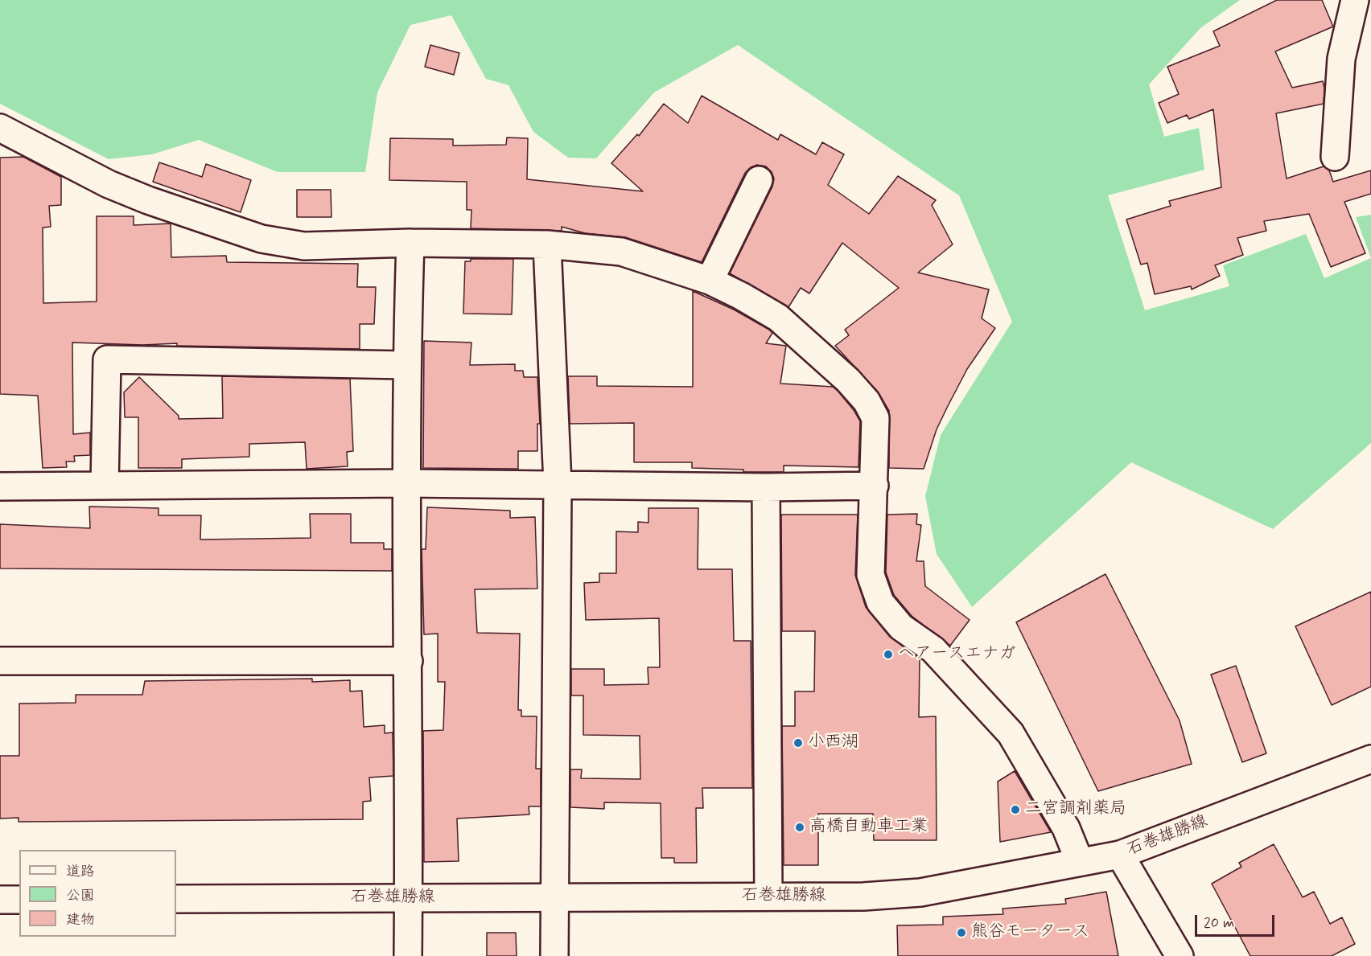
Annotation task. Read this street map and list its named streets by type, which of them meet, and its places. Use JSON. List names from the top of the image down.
{
  "streets": {
    "street": ["石巻雄勝線"]
  },
  "places": [
    "ヘアースエナガ",
    "小西湖",
    "二宮調剤薬局",
    "高橋自動車工業",
    "熊谷モータース"
  ],
  "legend": ["道路", "公園", "建物"],
  "scale_bar": "20 m"
}
